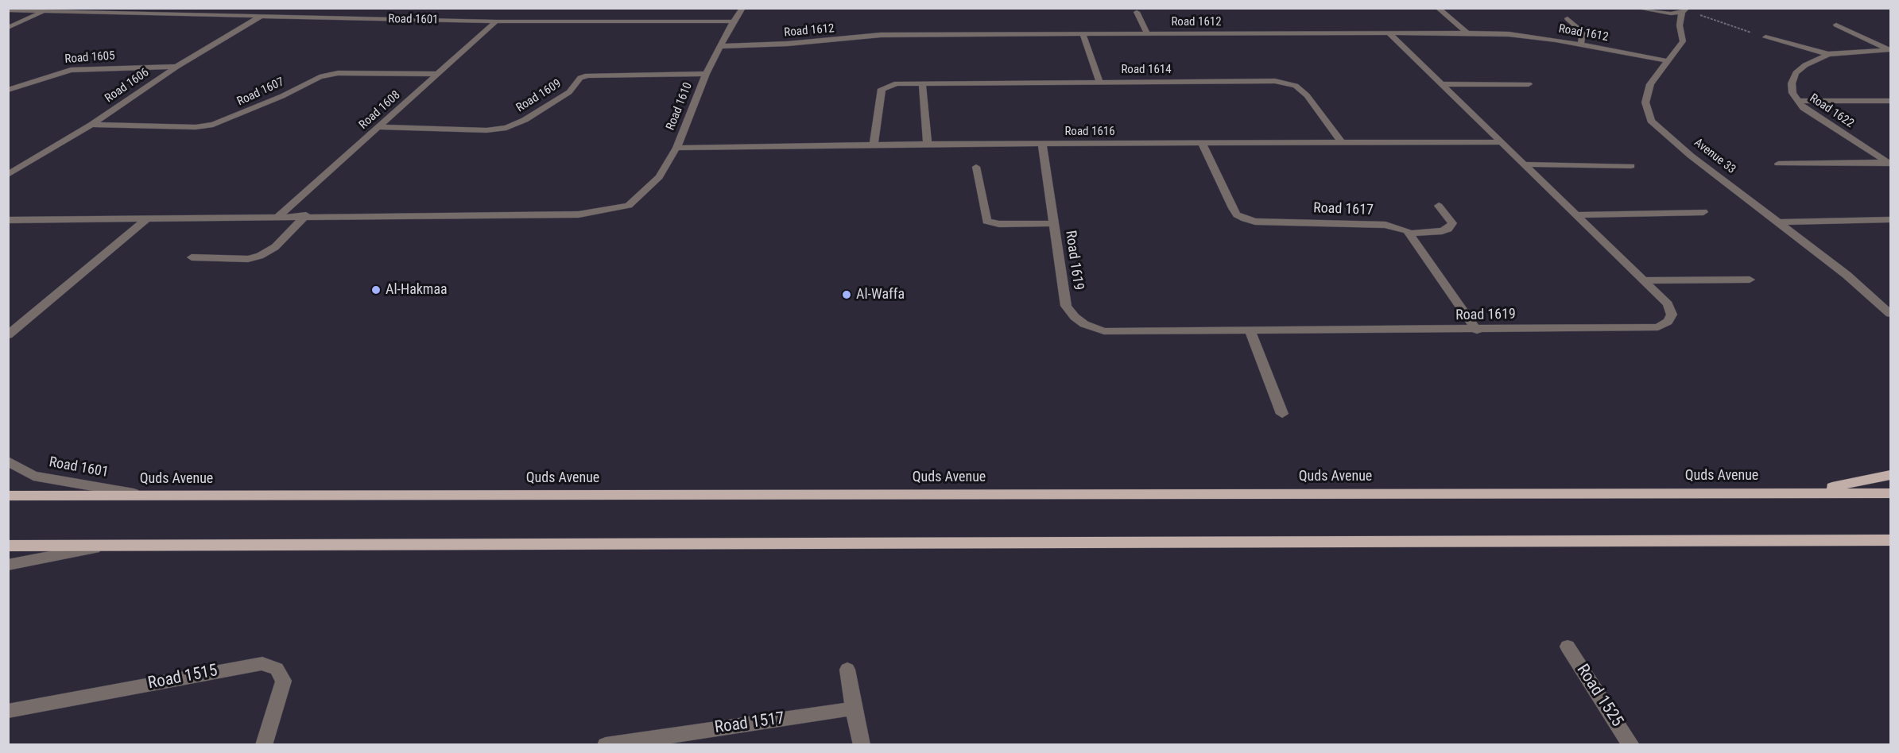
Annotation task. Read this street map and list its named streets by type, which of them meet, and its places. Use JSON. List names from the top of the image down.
{
  "streets": {
    "main road": ["Quds Avenue"],
    "street": [
      "Road 1601",
      "Road 1612",
      "Road 1605",
      "Road 1614",
      "Road 1606",
      "Road 1607",
      "Road 1609",
      "Road 1610",
      "Road 1608",
      "Road 1622",
      "Road 1616",
      "Avenue 33",
      "Road 1617",
      "Road 1619",
      "Road 1515",
      "Road 1525",
      "Road 1517"
    ]
  },
  "crossings": [
    ["Road 1601", "Road 1606"],
    ["Road 1601", "Road 1610"],
    ["Road 1601", "Road 1608"],
    ["Road 1601", "Quds Avenue"],
    ["Road 1612", "Road 1610"],
    ["Road 1612", "Avenue 33"],
    ["Road 1612", "Road 1619"],
    ["Road 1605", "Road 1606"],
    ["Road 1614", "Road 1616"],
    ["Road 1606", "Road 1607"],
    ["Road 1607", "Road 1608"],
    ["Road 1609", "Road 1610"],
    ["Road 1609", "Road 1608"],
    ["Road 1610", "Road 1616"],
    ["Road 1616", "Road 1617"],
    ["Road 1616", "Road 1619"]
  ],
  "places": ["Al-Hakmaa", "Al-Waffa"]
}
